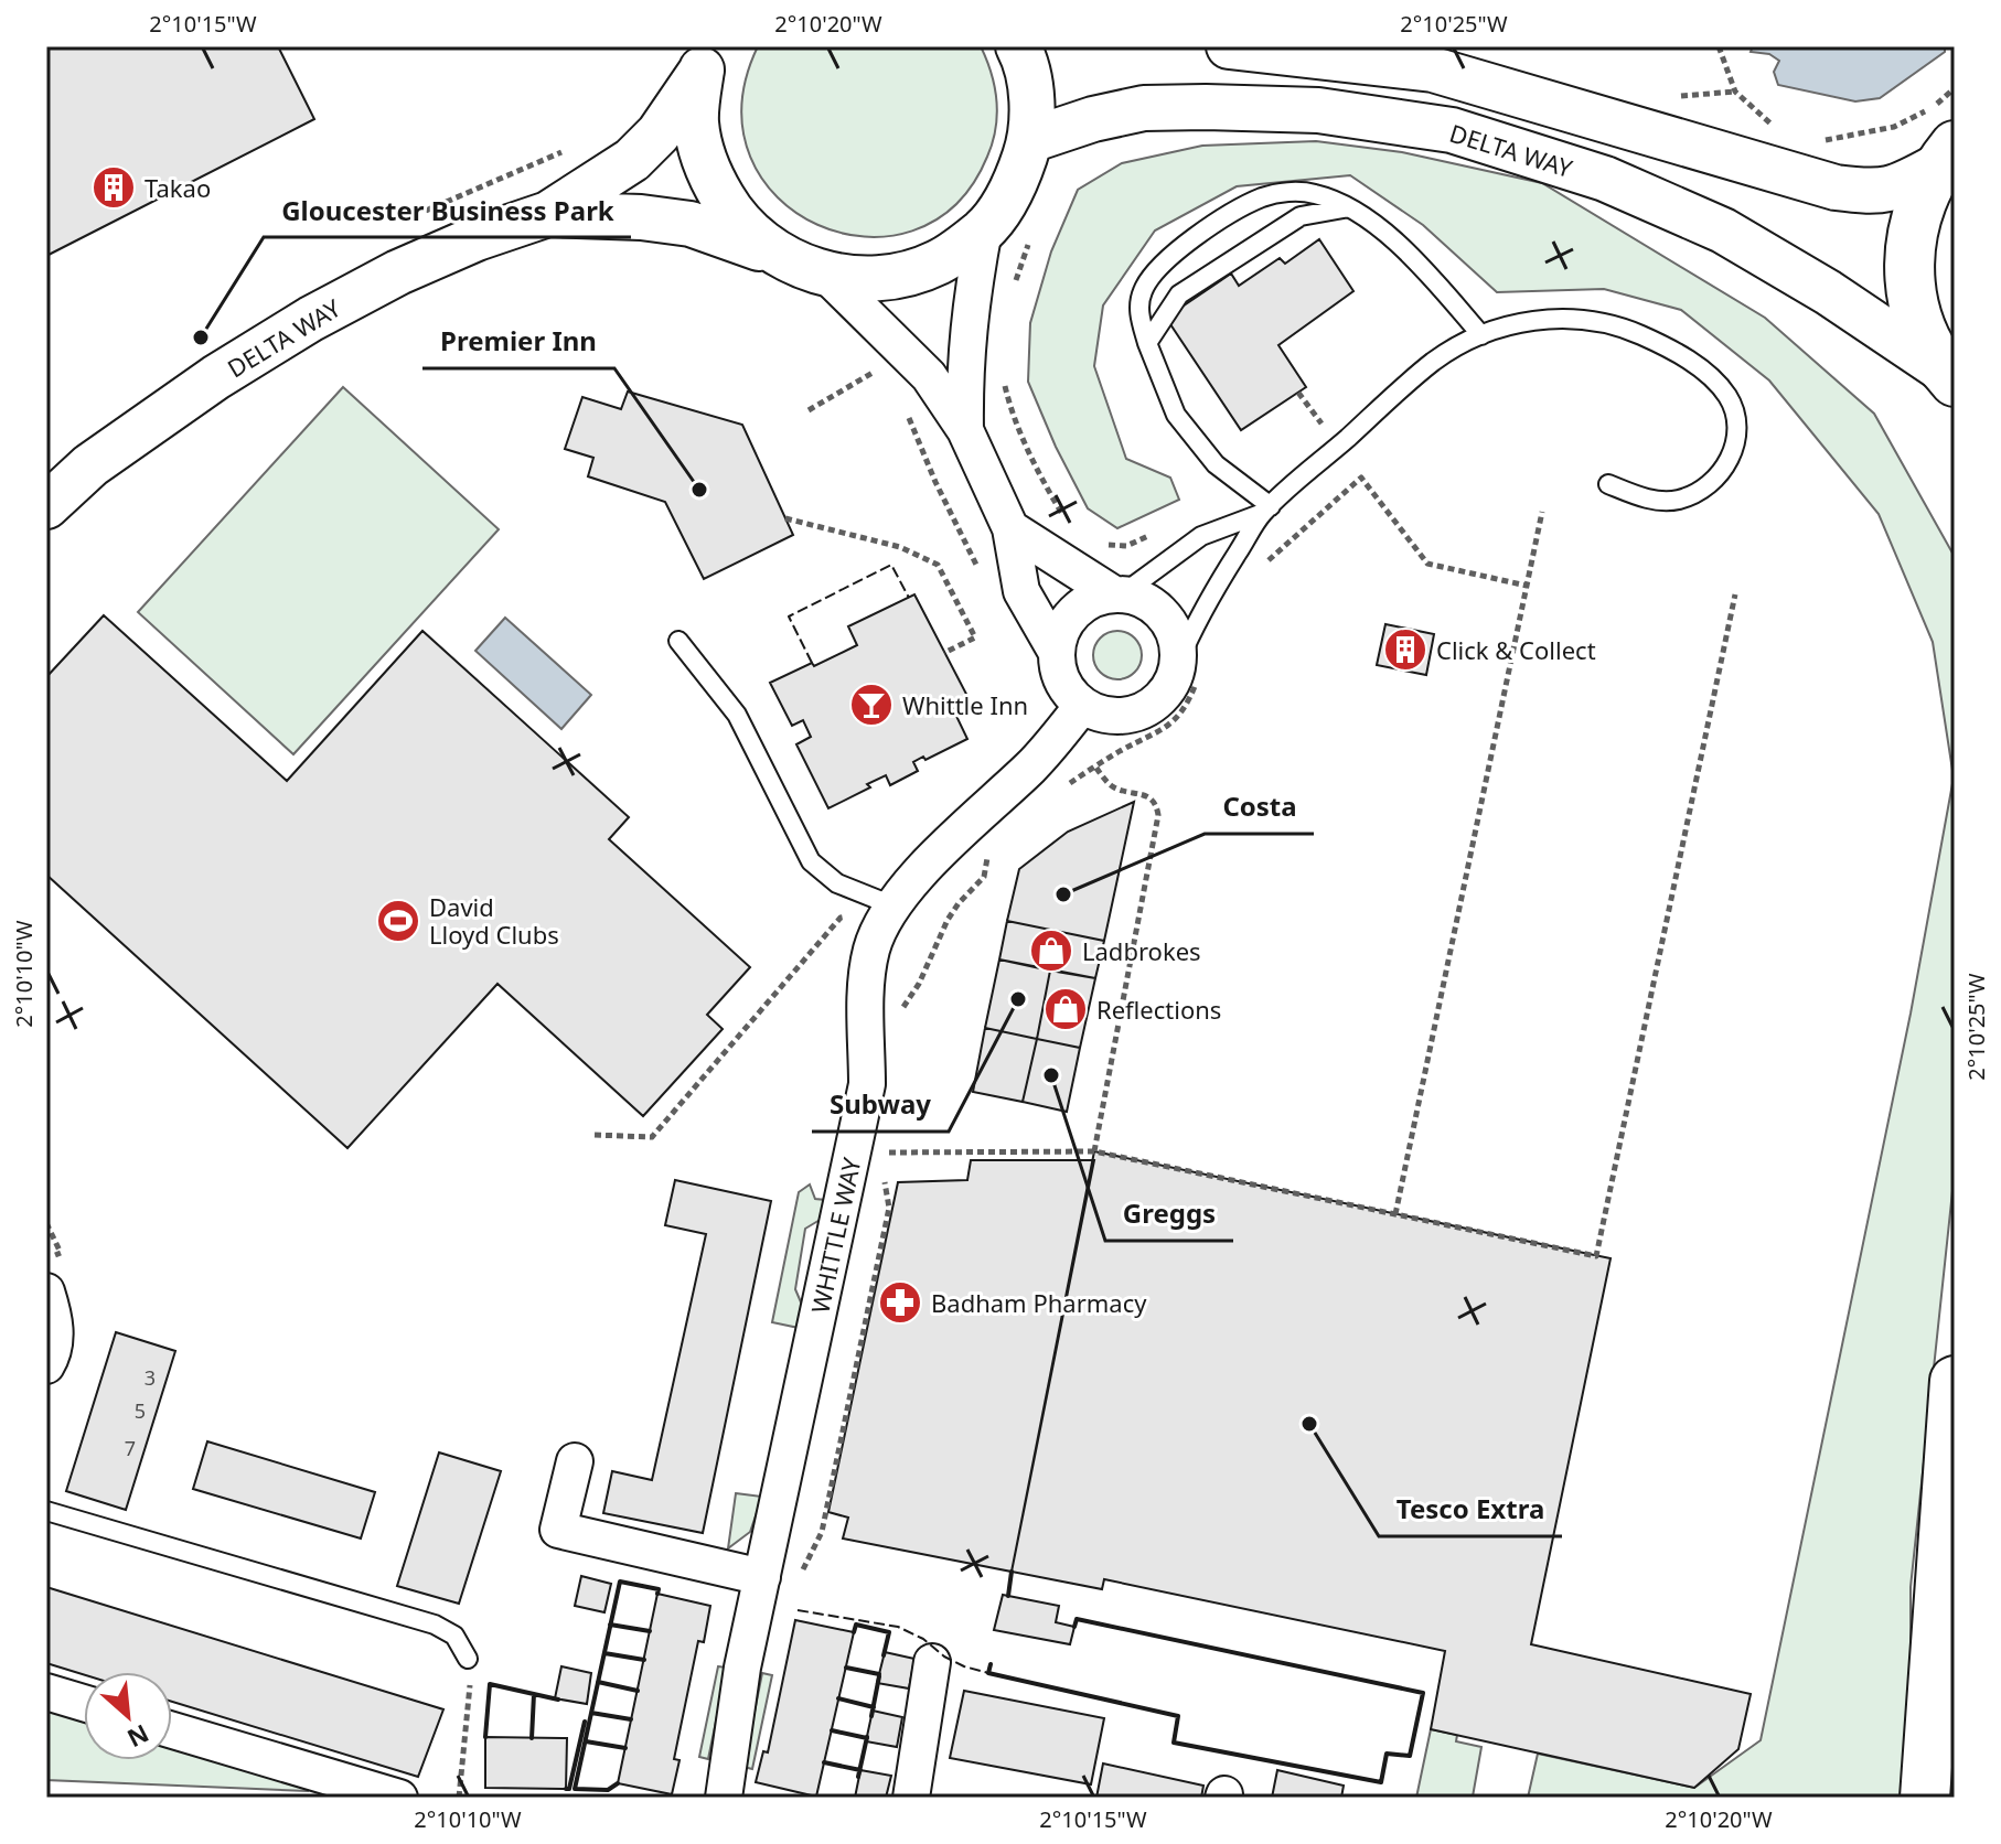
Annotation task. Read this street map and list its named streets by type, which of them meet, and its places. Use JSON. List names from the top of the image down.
{
  "streets": {
    "street": ["DELTA WAY", "WHITTLE WAY"]
  },
  "places": {
    "building": ["Takao", "Click & Collect"],
    "other": [
      "Gloucester Business Park",
      "Premier Inn",
      "Costa",
      "Subway",
      "Greggs",
      "Tesco Extra"
    ],
    "bar": ["Whittle Inn"],
    "sports": ["David Lloyd Clubs"],
    "shop": ["Ladbrokes", "Reflections"],
    "pharmacy": ["Badham Pharmacy"]
  },
  "house_numbers": ["3", "5", "7"],
  "north": "bottom right",
  "coordinates": [
    "2°10'15\"W",
    "2°10'20\"W",
    "2°10'25\"W",
    "2°10'10\"W"
  ]
}
